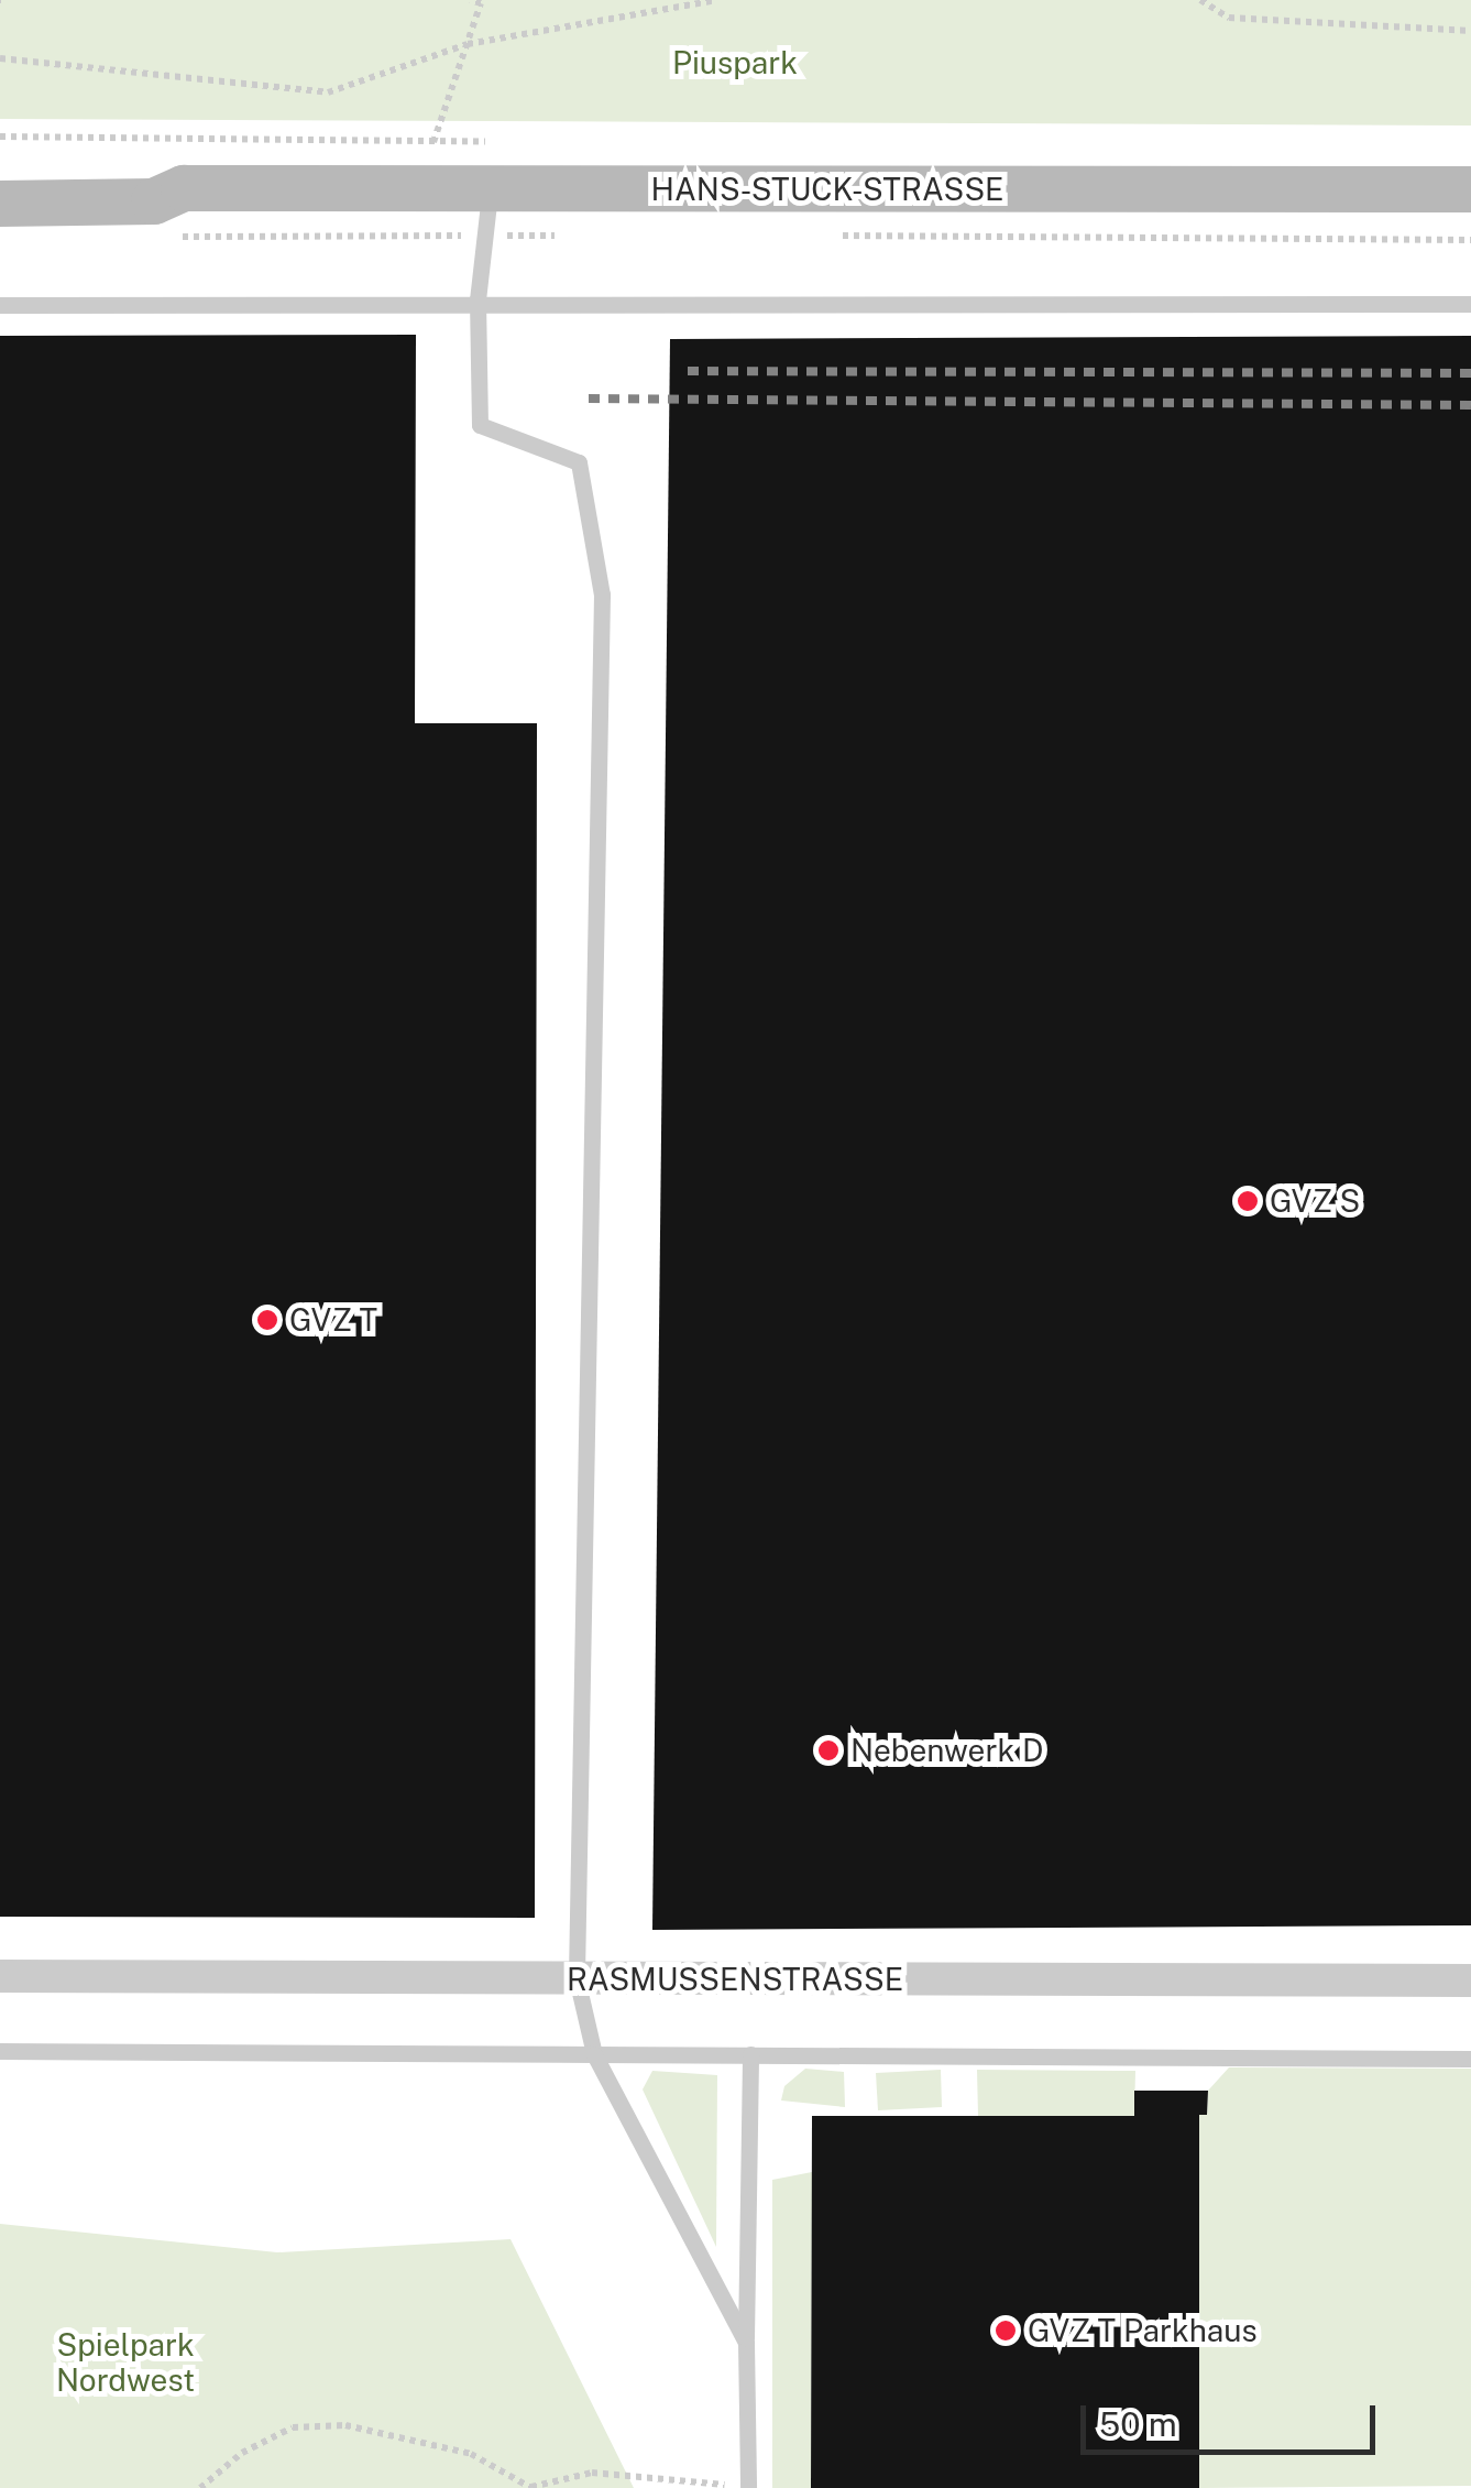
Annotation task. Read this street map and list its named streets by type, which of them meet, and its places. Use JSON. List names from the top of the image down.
{
  "streets": {
    "main road": ["HANS-STUCK-STRASSE"],
    "street": ["RASMUSSENSTRASSE"]
  },
  "parks": ["Piuspark", "Spielpark Nordwest"],
  "places": [
    "GVZ S",
    "GVZ T",
    "Nebenwerk D",
    "GVZ T Parkhaus"
  ],
  "scale_bar": "50 m"
}
